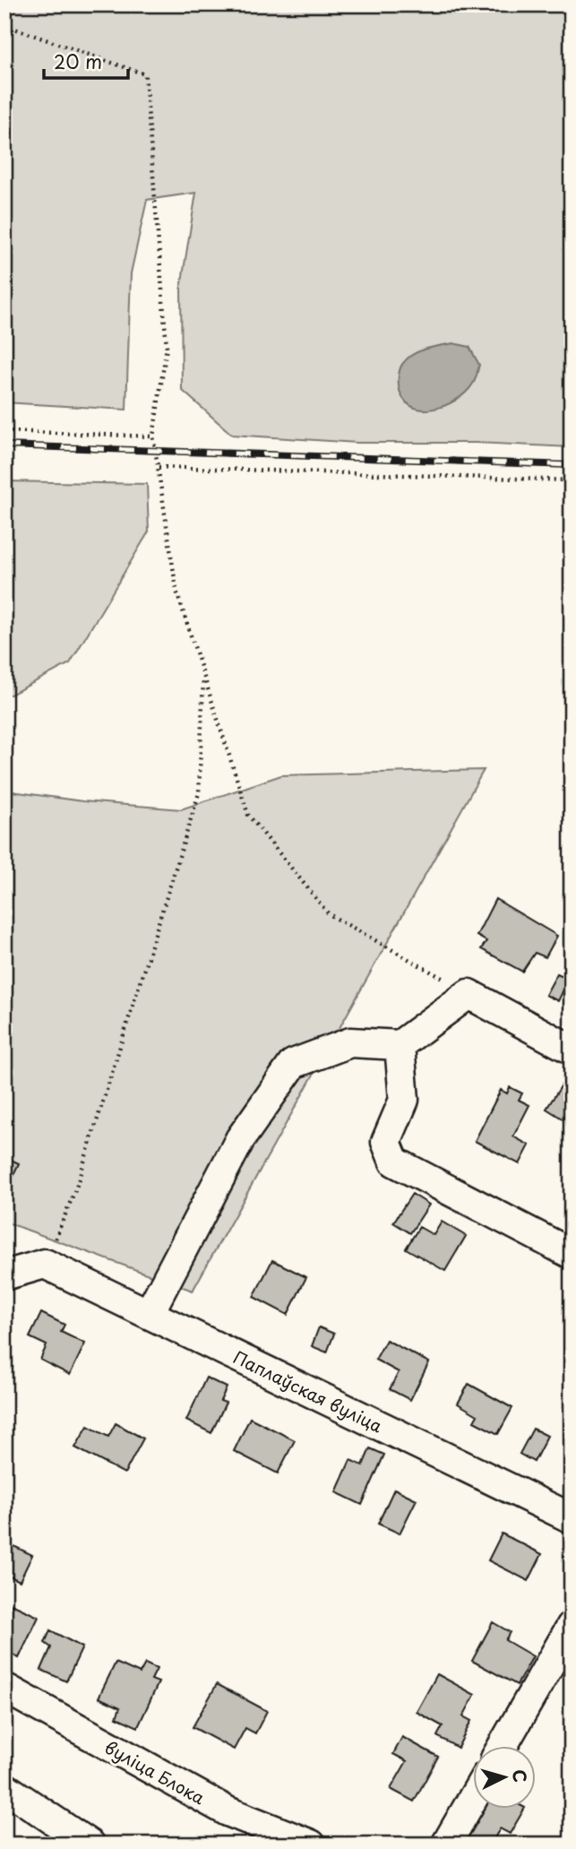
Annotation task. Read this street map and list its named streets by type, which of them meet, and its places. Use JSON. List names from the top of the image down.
{
  "streets": {
    "street": ["Паплаўская вуліца", "вуліца Блока"]
  },
  "scale_bar": "20 m",
  "north": "right"
}
